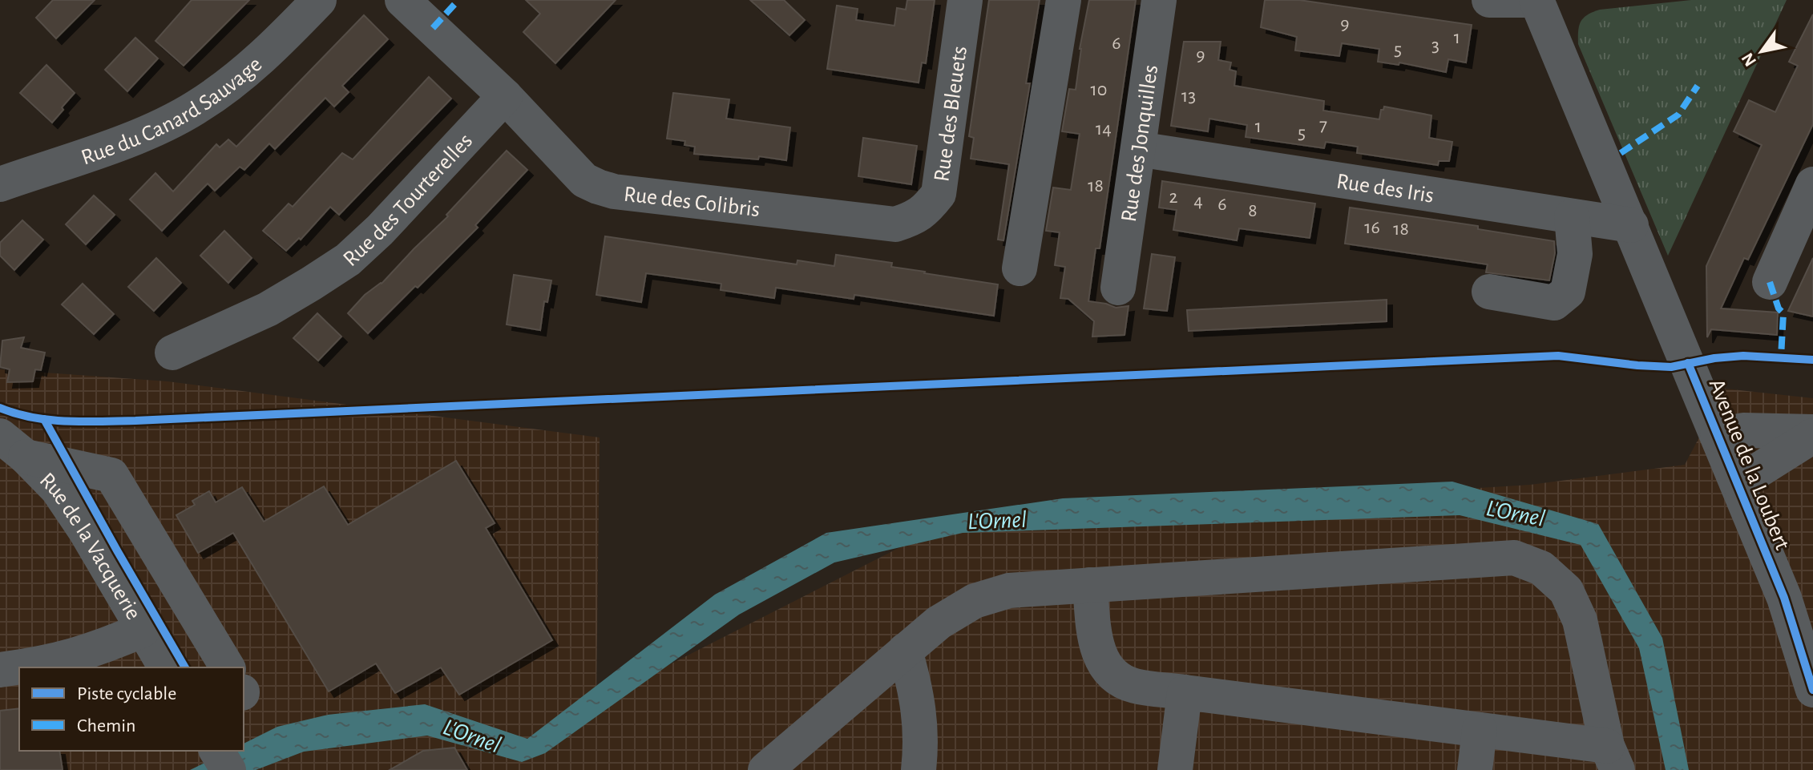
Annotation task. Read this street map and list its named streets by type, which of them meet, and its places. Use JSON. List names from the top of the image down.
{
  "streets": {
    "street": [
      "Rue du Canard Sauvage",
      "Rue des Bleuets",
      "Rue des Jonquilles",
      "Rue des Iris",
      "Rue des Tourterelles",
      "Rue des Colibris",
      "Avenue de la Loubert",
      "Rue de la Vacquerie"
    ]
  },
  "crossings": [
    ["Rue des Bleuets", "Rue des Colibris"],
    ["Rue des Jonquilles", "Rue des Iris"],
    ["Rue des Iris", "Avenue de la Loubert"],
    ["Rue des Tourterelles", "Rue des Colibris"]
  ],
  "water": ["L'Ornel"],
  "house_numbers": [
    "9",
    "1",
    "6",
    "3",
    "5",
    "9",
    "10",
    "13",
    "7",
    "1",
    "14",
    "5",
    "18",
    "2",
    "4",
    "6",
    "8",
    "16",
    "18"
  ],
  "legend": ["Piste cyclable", "Chemin"],
  "north": "bottom left"
}
